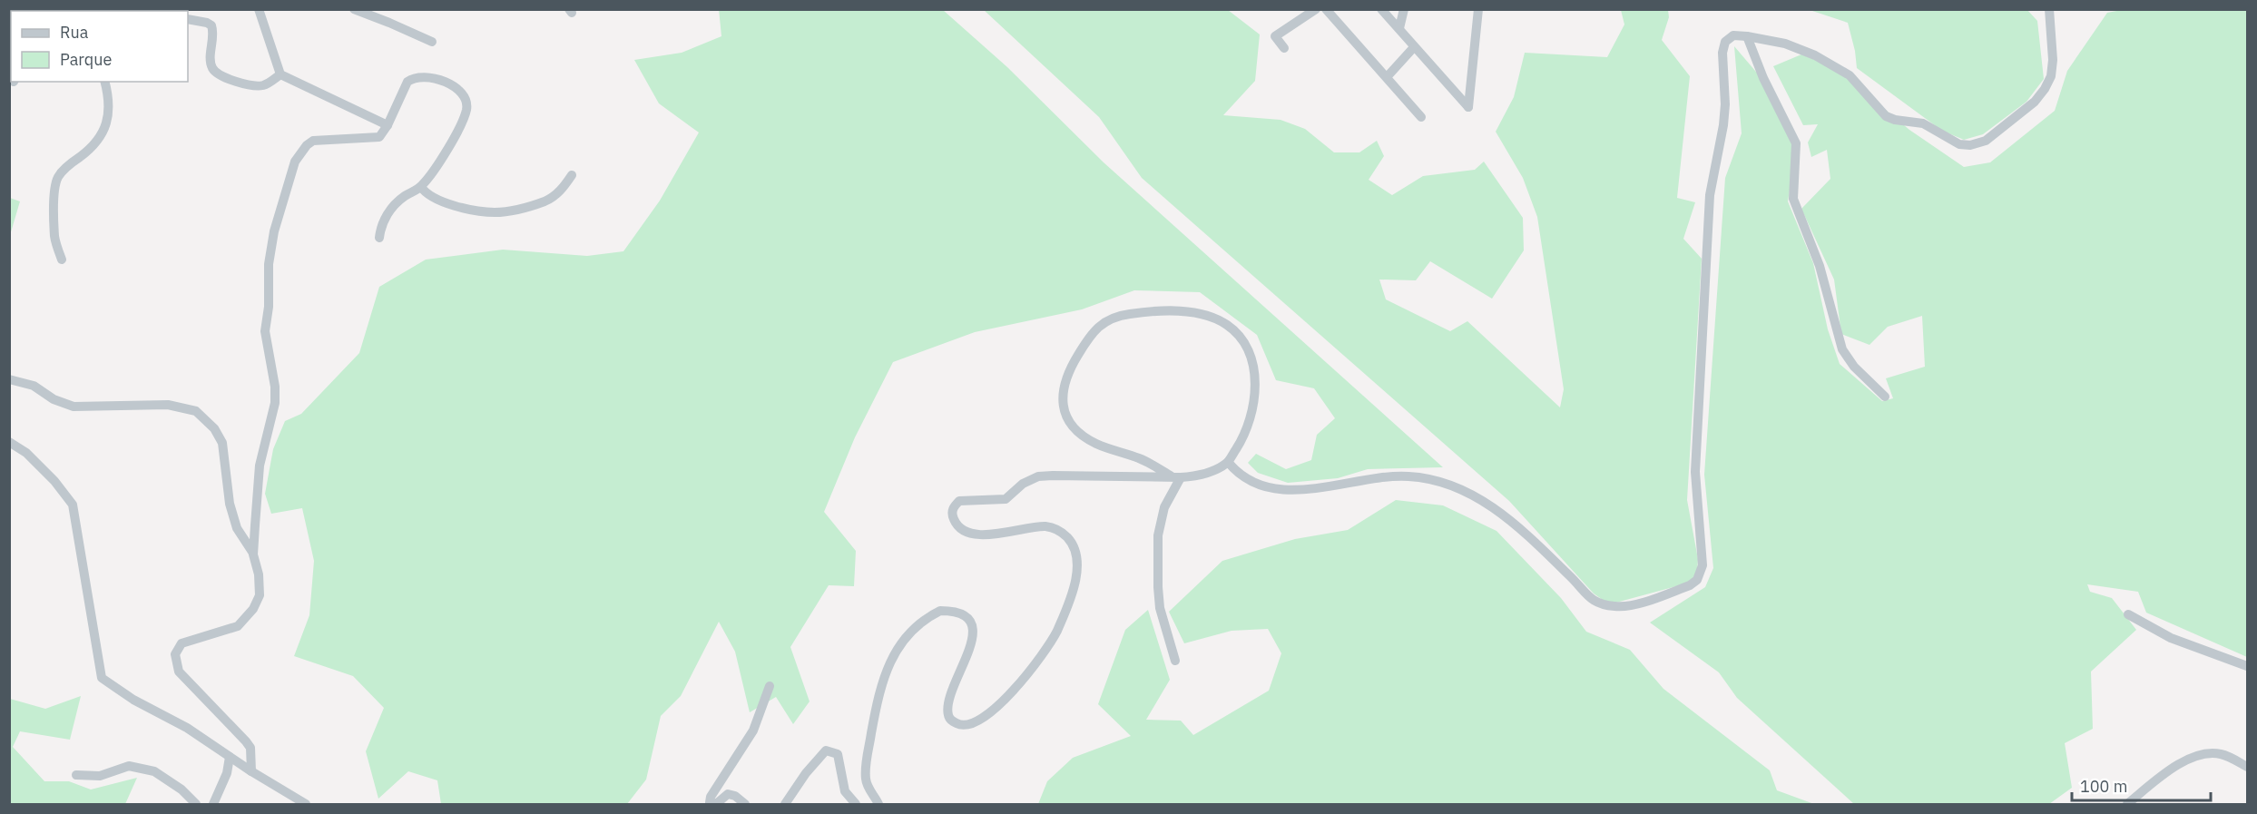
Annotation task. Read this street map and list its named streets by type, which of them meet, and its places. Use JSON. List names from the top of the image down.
{
  "legend": ["Rua", "Parque"],
  "scale_bar": "100 m"
}
